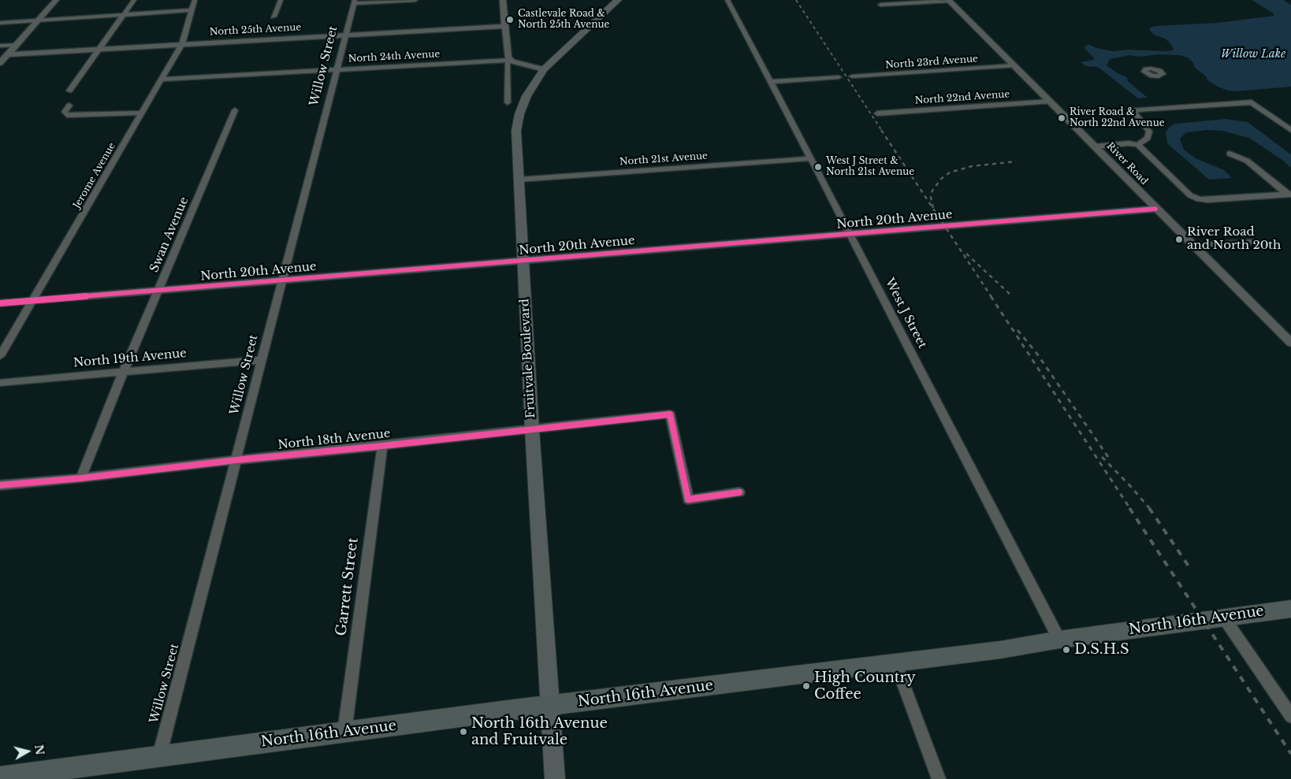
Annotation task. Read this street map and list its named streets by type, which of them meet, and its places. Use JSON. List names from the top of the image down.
{
  "streets": {
    "main road": ["Fruitvale Boulevard", "North 16th Avenue"],
    "street": [
      "North 25th Avenue",
      "North 24th Avenue",
      "North 23rd Avenue",
      "Willow Street",
      "North 22nd Avenue",
      "North 21st Avenue",
      "River Road",
      "Jerome Avenue",
      "North 20th Avenue",
      "Swan Avenue",
      "West J Street",
      "North 19th Avenue",
      "North 18th Avenue",
      "Garrett Street"
    ]
  },
  "crossings": [
    ["North 25th Avenue", "Willow Street"],
    ["North 25th Avenue", "Jerome Avenue"],
    ["North 24th Avenue", "Willow Street"],
    ["North 24th Avenue", "Jerome Avenue"],
    ["North 23rd Avenue", "River Road"],
    ["Willow Street", "North 20th Avenue"],
    ["Willow Street", "North 19th Avenue"],
    ["Willow Street", "North 18th Avenue"],
    ["Willow Street", "North 16th Avenue"],
    ["North 22nd Avenue", "River Road"],
    ["North 21st Avenue", "West J Street"],
    ["North 21st Avenue", "Fruitvale Boulevard"],
    ["River Road", "North 20th Avenue"],
    ["Jerome Avenue", "North 20th Avenue"],
    ["North 20th Avenue", "Swan Avenue"],
    ["North 20th Avenue", "West J Street"],
    ["North 20th Avenue", "Fruitvale Boulevard"],
    ["Swan Avenue", "North 19th Avenue"],
    ["Swan Avenue", "North 18th Avenue"],
    ["West J Street", "North 16th Avenue"],
    ["Fruitvale Boulevard", "North 18th Avenue"],
    ["Fruitvale Boulevard", "North 16th Avenue"],
    ["North 18th Avenue", "Garrett Street"],
    ["Garrett Street", "North 16th Avenue"]
  ],
  "water": ["Willow Lake"],
  "places": [
    "Castlevale Road & North 25th Avenue",
    "River Road & North 22nd Avenue",
    "West J Street & North 21st Avenue",
    "River Road and North 20th",
    "D.S.H.S",
    "High Country Coffee",
    "North 16th Avenue and Fruitvale"
  ],
  "north": "right"
}
